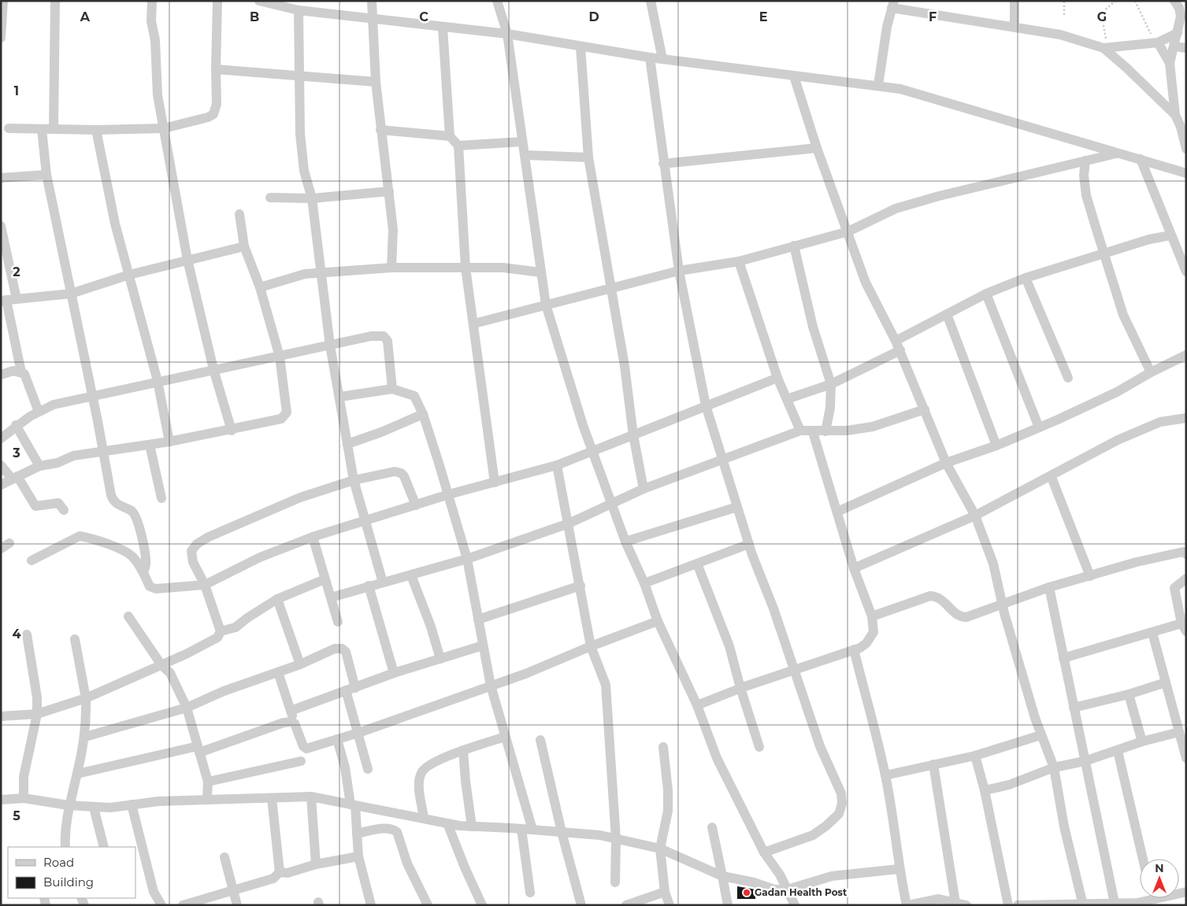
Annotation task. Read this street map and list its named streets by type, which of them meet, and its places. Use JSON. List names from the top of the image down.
{
  "places": ["Gadan Health Post"],
  "legend": ["Road", "Building"],
  "north": "top",
  "grid": {
    "columns": [
      "A",
      "B",
      "C",
      "D",
      "E",
      "F",
      "G"
    ],
    "rows": [
      "1",
      "2",
      "3",
      "4",
      "5"
    ]
  }
}
